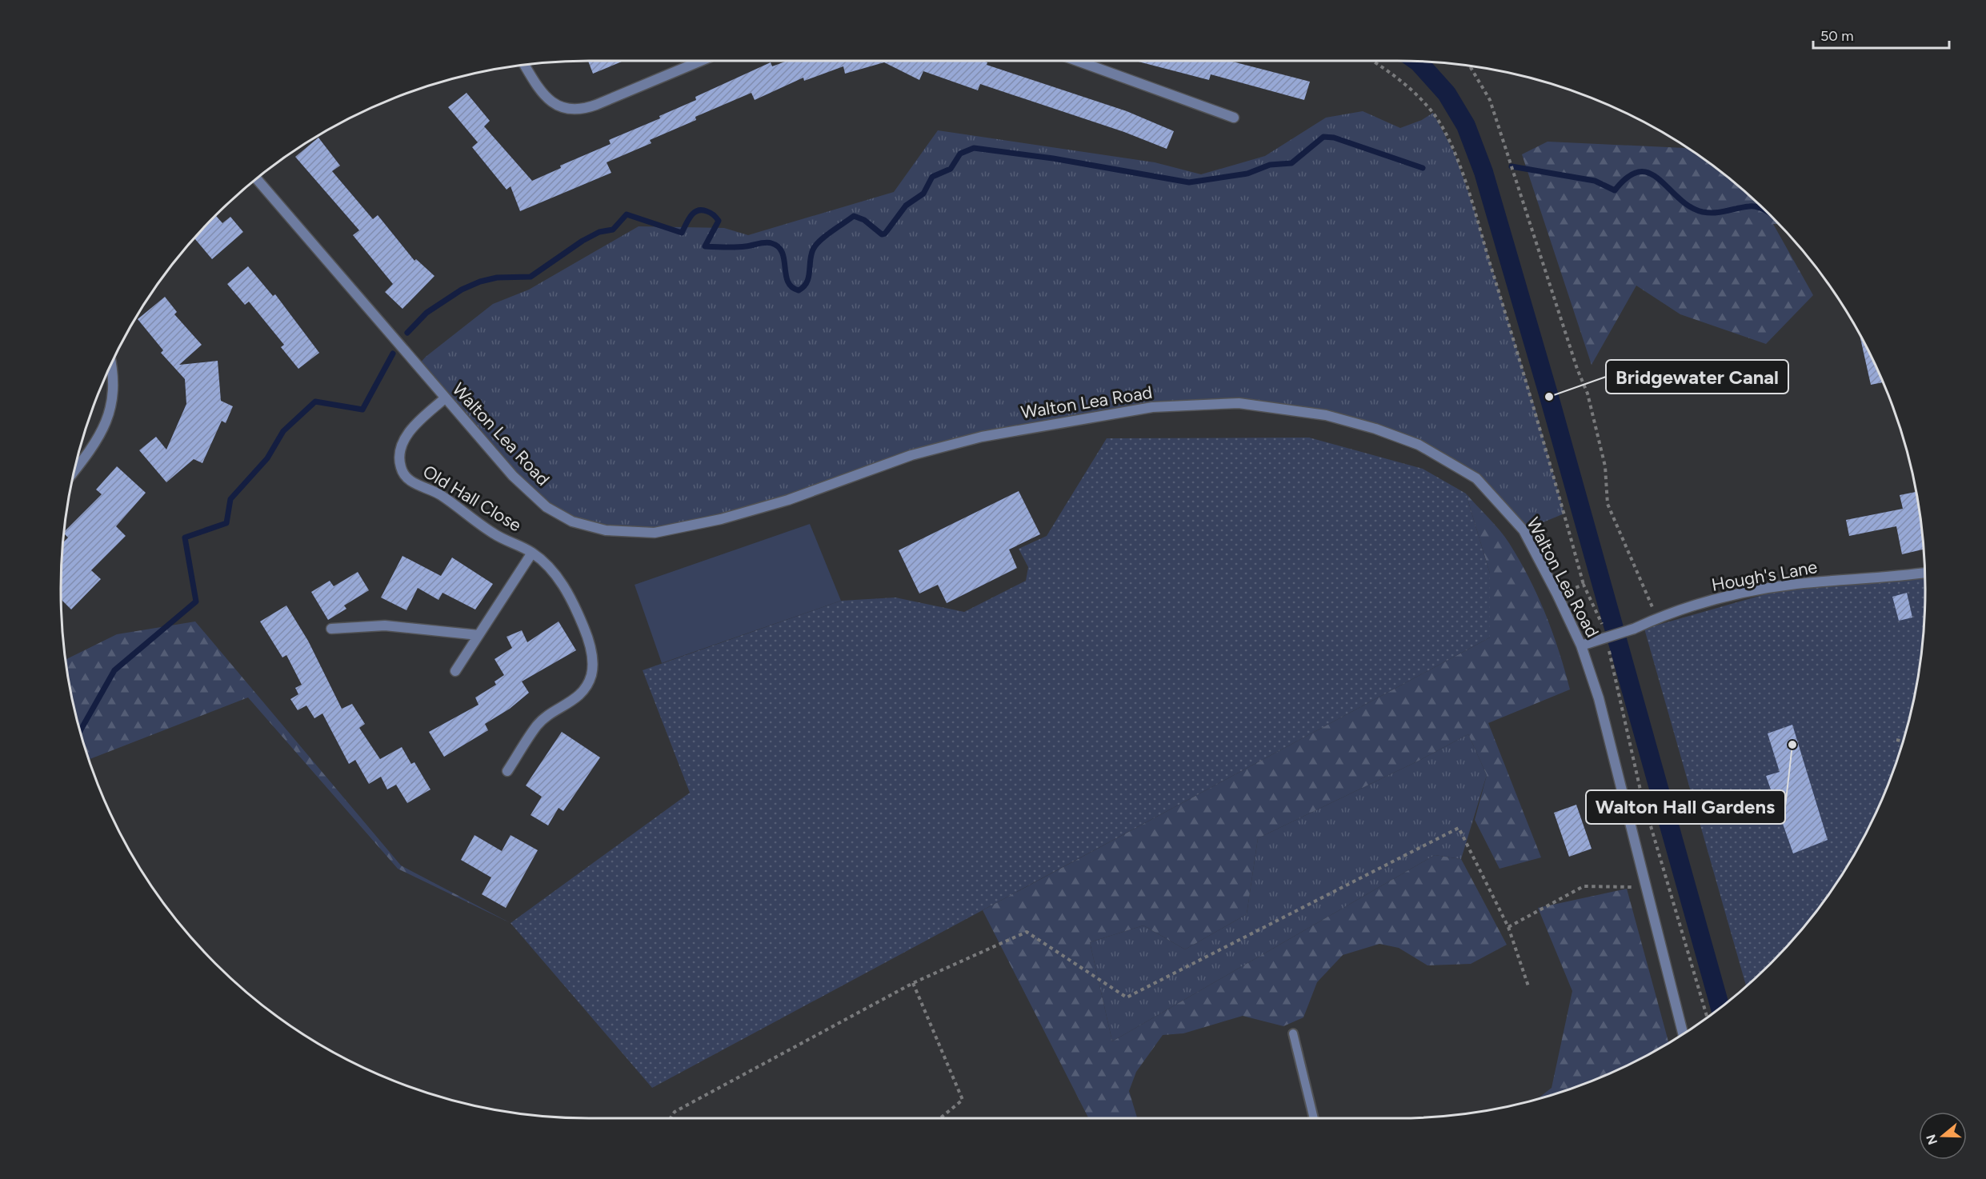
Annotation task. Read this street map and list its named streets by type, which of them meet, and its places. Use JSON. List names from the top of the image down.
{
  "streets": {
    "street": ["Walton Lea Road", "Old Hall Close", "Hough's Lane"]
  },
  "crossings": [
    ["Walton Lea Road", "Old Hall Close"],
    ["Walton Lea Road", "Hough's Lane"]
  ],
  "places": ["Bridgewater Canal", "Walton Hall Gardens"],
  "scale_bar": "50 m",
  "north": "left"
}
